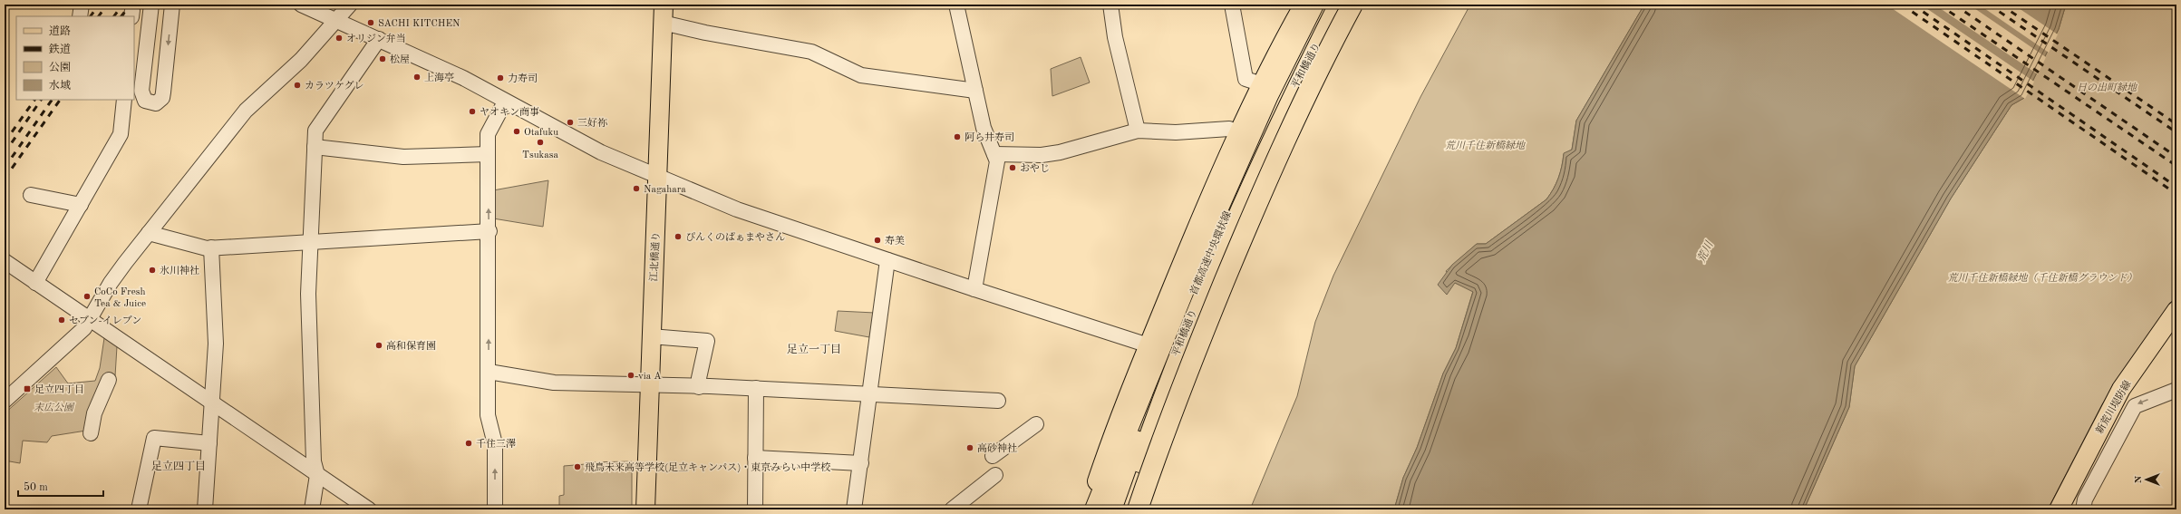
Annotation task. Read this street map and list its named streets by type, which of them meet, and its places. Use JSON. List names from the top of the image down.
{
  "streets": {
    "highway": ["首都高速中央環状線"],
    "main road": ["平和橋通り", "江北橋通り", "新荒川堤防線"]
  },
  "districts": ["足立一丁目", "足立四丁目"],
  "water": ["荒川"],
  "parks": [
    "日の出町緑地",
    "荒川千住新橋緑地",
    "荒川千住新橋緑地（千住新橋グラウンド）",
    "末広公園"
  ],
  "places": {
    "other": [
      "SACHI KITCHEN",
      "オリジン弁当",
      "松屋",
      "上海亭",
      "力寿司",
      "カラツケグレ",
      "ヤオキン商事",
      "三好祢",
      "Otafuku",
      "阿ら井寿司",
      "Tsukasa",
      "おやじ",
      "Nagahara",
      "ぴんくのぱぁまやさん",
      "寿美",
      "氷川神社",
      "CoCo Fresh Tea & Juice",
      "セブン-イレブン",
      "高和保育園",
      "via A",
      "千住三澤",
      "高砂神社",
      "飛鳥未来高等学校(足立キャンパス)・東京みらい中学校"
    ],
    "transit": ["足立四丁目"]
  },
  "legend": [
    "道路",
    "鉄道",
    "公園",
    "水域"
  ],
  "scale_bar": "50 m",
  "north": "left"
}
